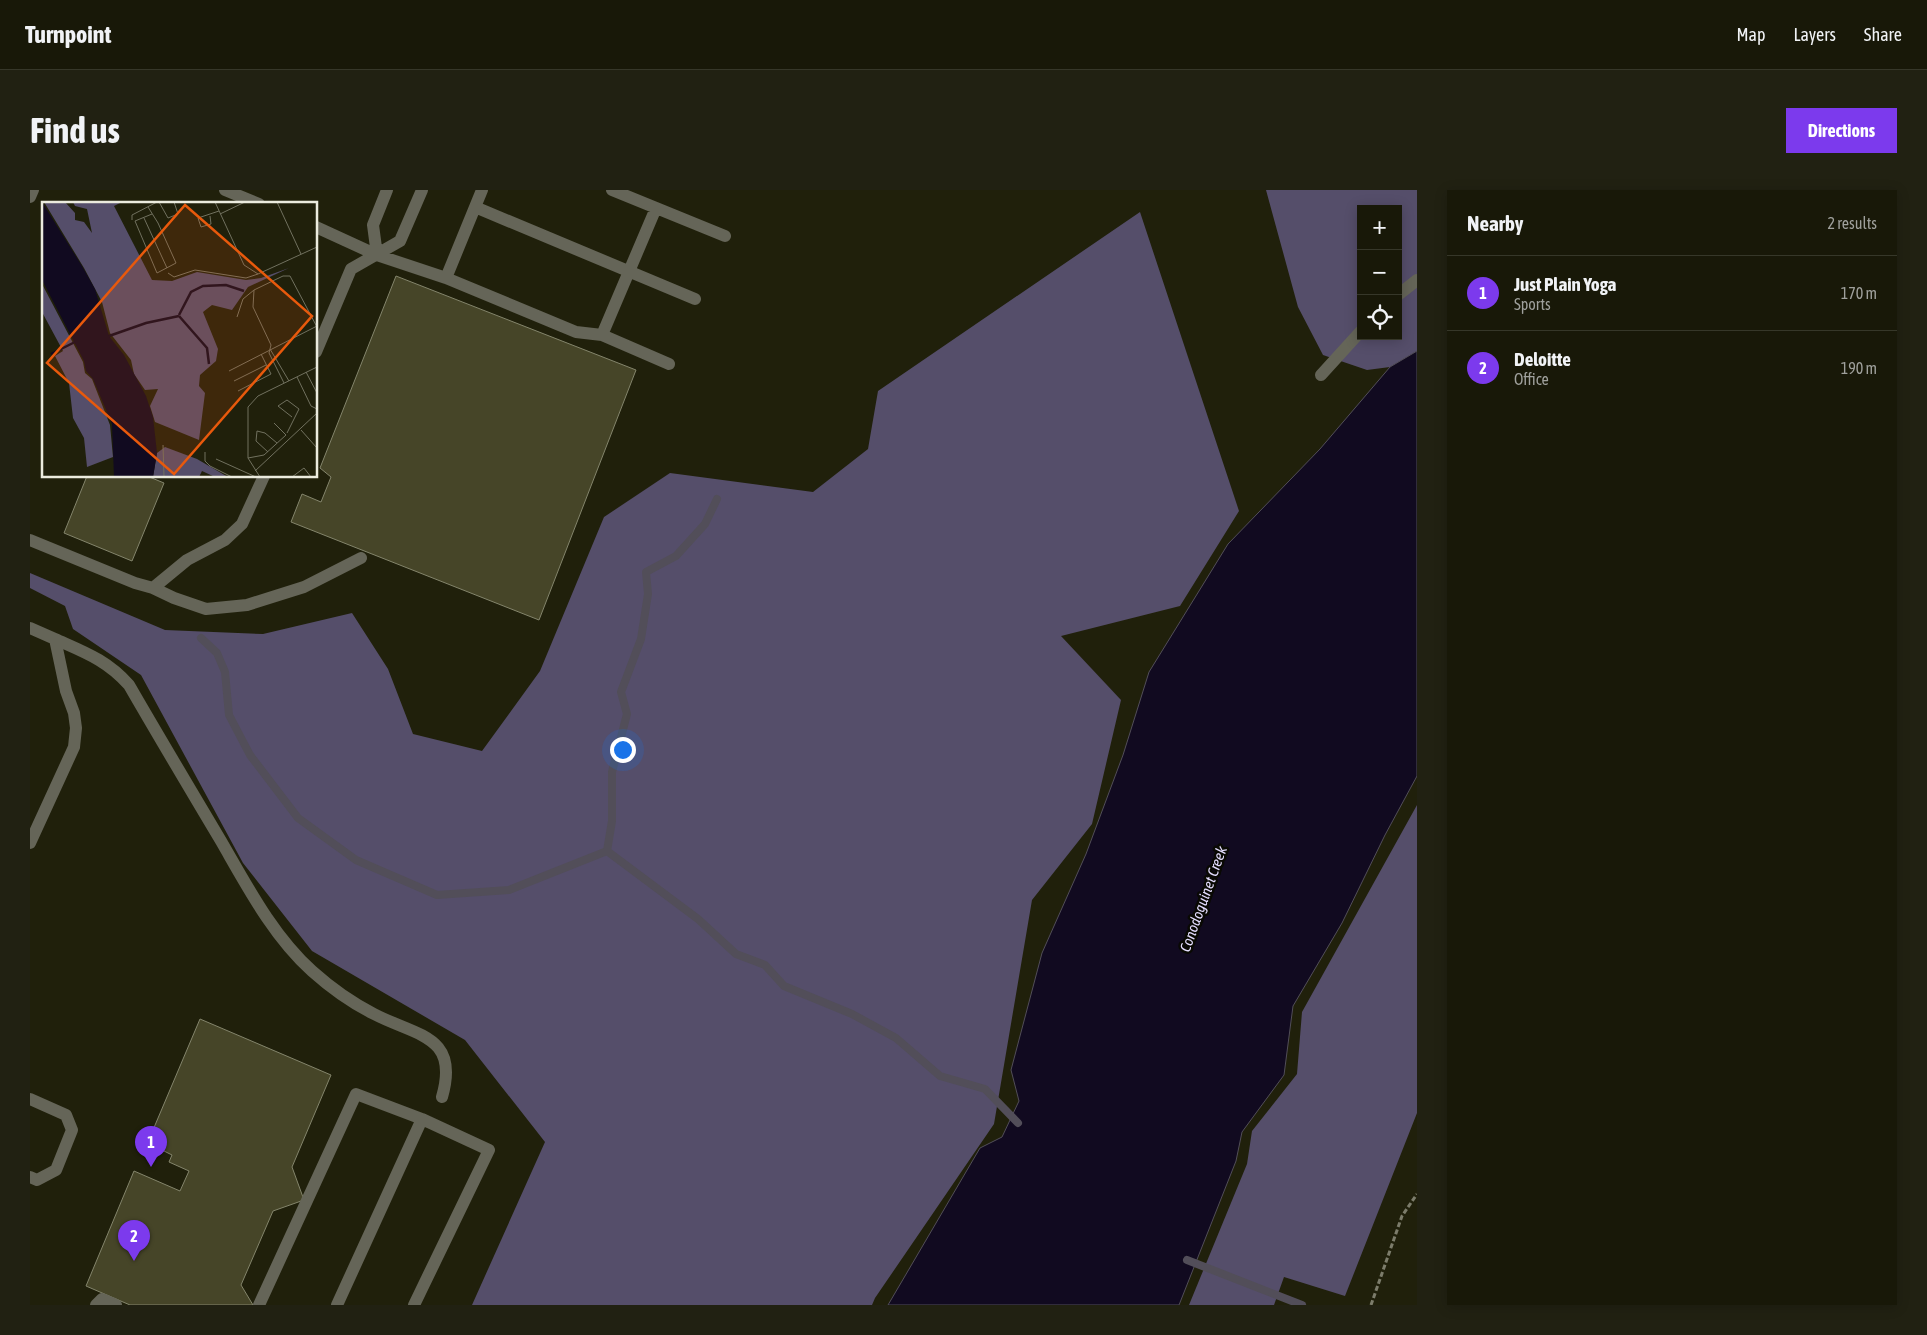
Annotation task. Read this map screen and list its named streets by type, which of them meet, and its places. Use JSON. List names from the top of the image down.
{
  "water": ["Conodoguinet Creek"],
  "page": {
    "header": "Turnpoint",
    "nav": ["Map", "Layers", "Share"],
    "buttons": "Directions",
    "title": "Find us",
    "heading": ["Nearby", "2 results"],
    "map_buttons": ["+", "−"],
    "list": [
      {
        "mark": "1",
        "name": "Just Plain Yoga",
        "note": "Sports",
        "value": "170 m"
      },
      {
        "mark": "2",
        "name": "Deloitte",
        "note": "Office",
        "value": "190 m"
      }
    ],
    "pins": ["1", "2"]
  }
}
